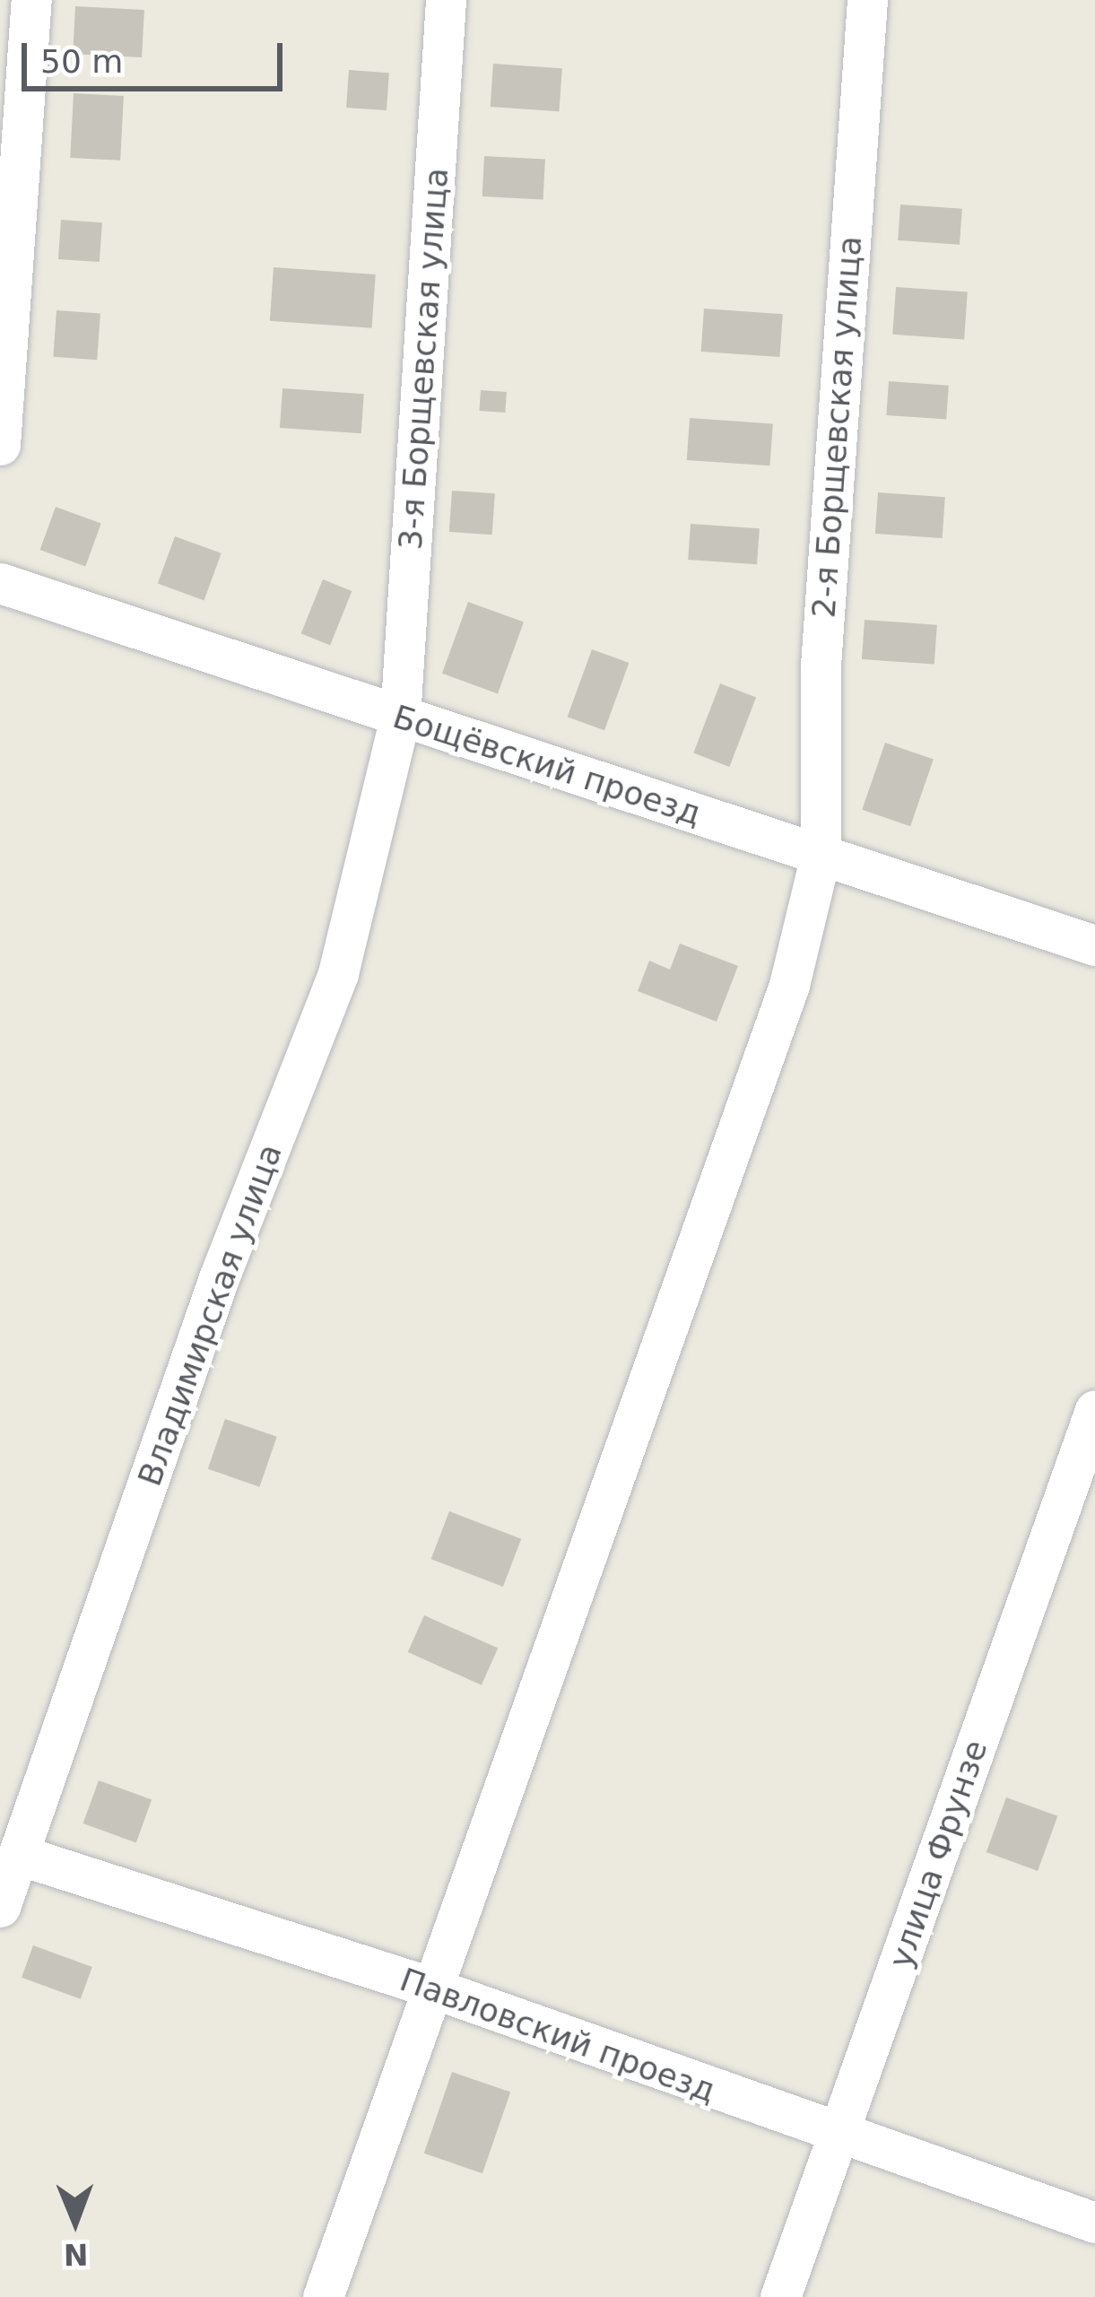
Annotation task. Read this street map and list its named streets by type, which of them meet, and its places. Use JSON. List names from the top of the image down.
{
  "streets": {
    "street": [
      "3-я Борщевская улица",
      "2-я Борщевская улица",
      "Бощёвский проезд",
      "Владимирская улица",
      "улица Фрунзе",
      "Павловский проезд"
    ]
  },
  "crossings": [
    ["3-я Борщевская улица", "Бощёвский проезд"],
    ["3-я Борщевская улица", "Владимирская улица"],
    ["2-я Борщевская улица", "Бощёвский проезд"],
    ["2-я Борщевская улица", "Павловский проезд"],
    ["Бощёвский проезд", "Владимирская улица"],
    ["Владимирская улица", "Павловский проезд"],
    ["улица Фрунзе", "Павловский проезд"]
  ],
  "scale_bar": "50 m",
  "north": "bottom"
}
